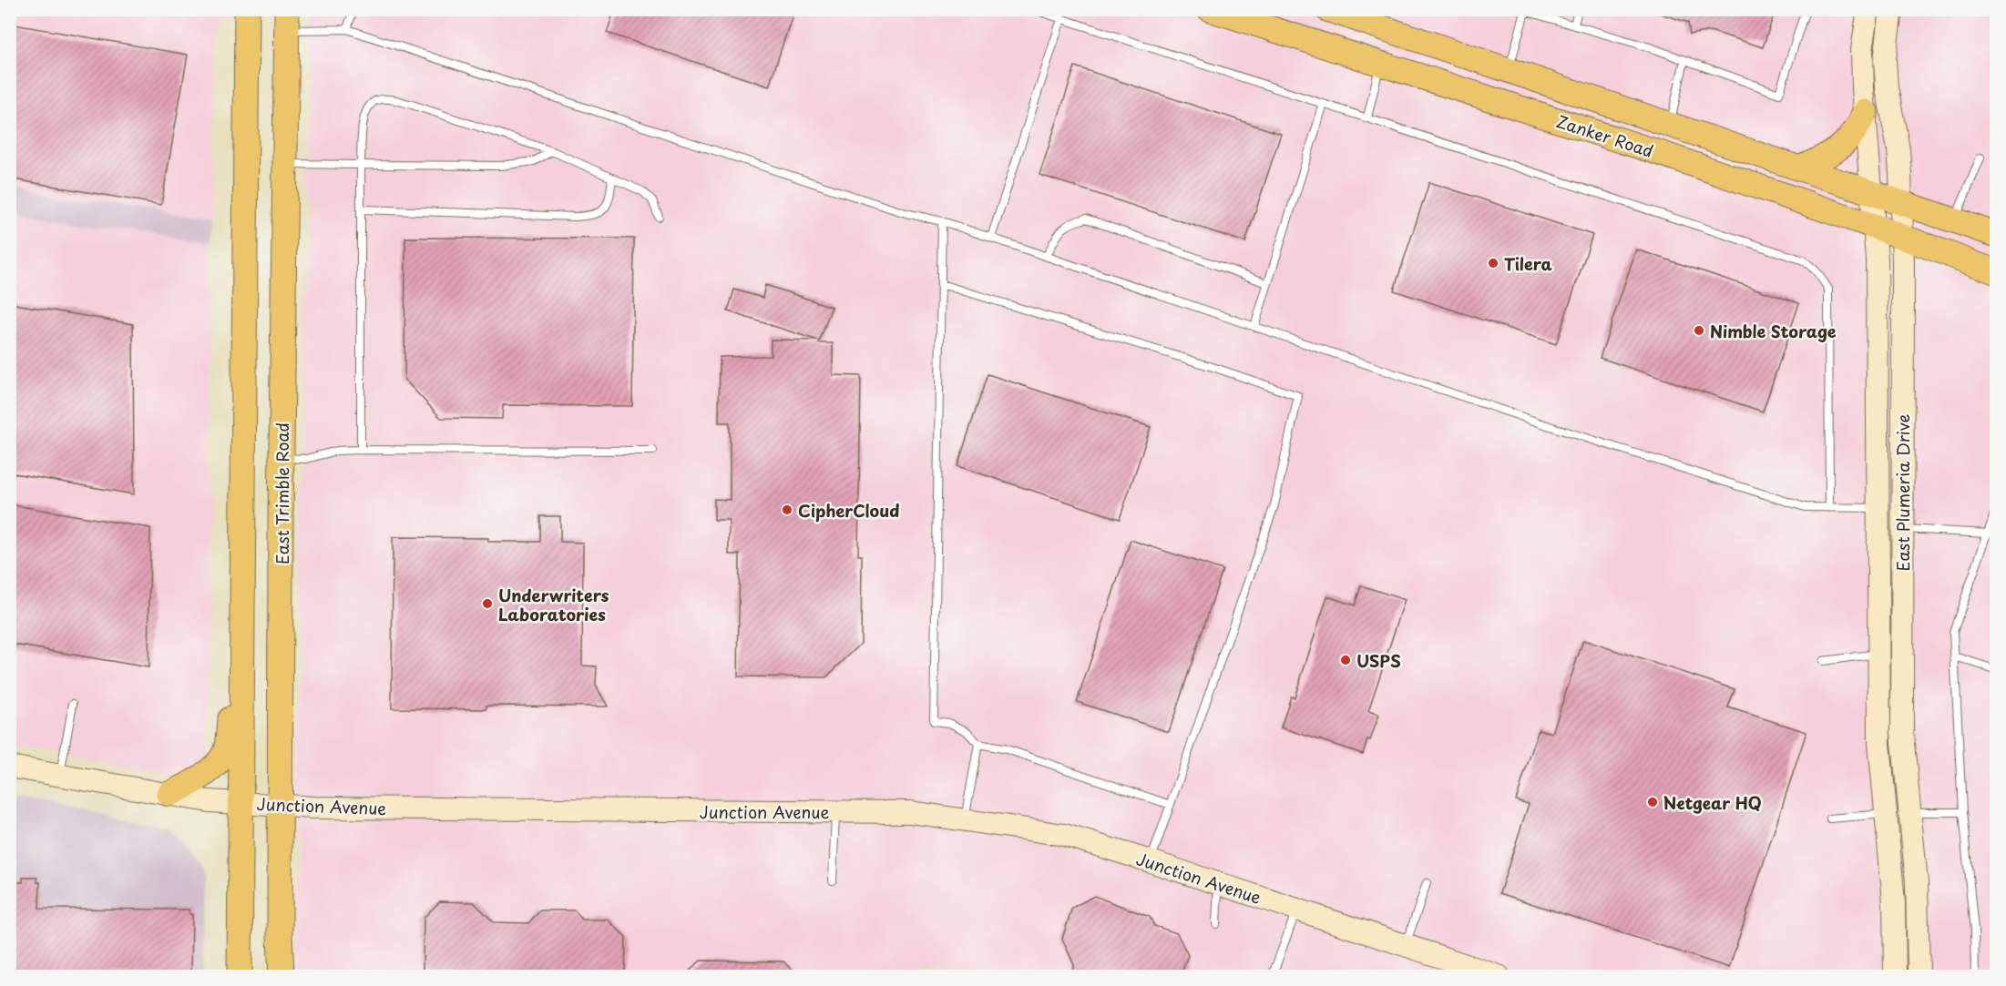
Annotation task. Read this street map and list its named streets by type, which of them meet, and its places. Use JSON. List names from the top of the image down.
{
  "streets": {
    "main road": ["Zanker Road", "East Trimble Road"],
    "street": ["East Plumeria Drive", "Junction Avenue"]
  },
  "crossings": [
    ["Zanker Road", "East Plumeria Drive"],
    ["East Trimble Road", "Junction Avenue"]
  ],
  "places": [
    "Tilera",
    "Nimble Storage",
    "CipherCloud",
    "Underwriters Laboratories",
    "USPS",
    "Netgear HQ"
  ]
}
